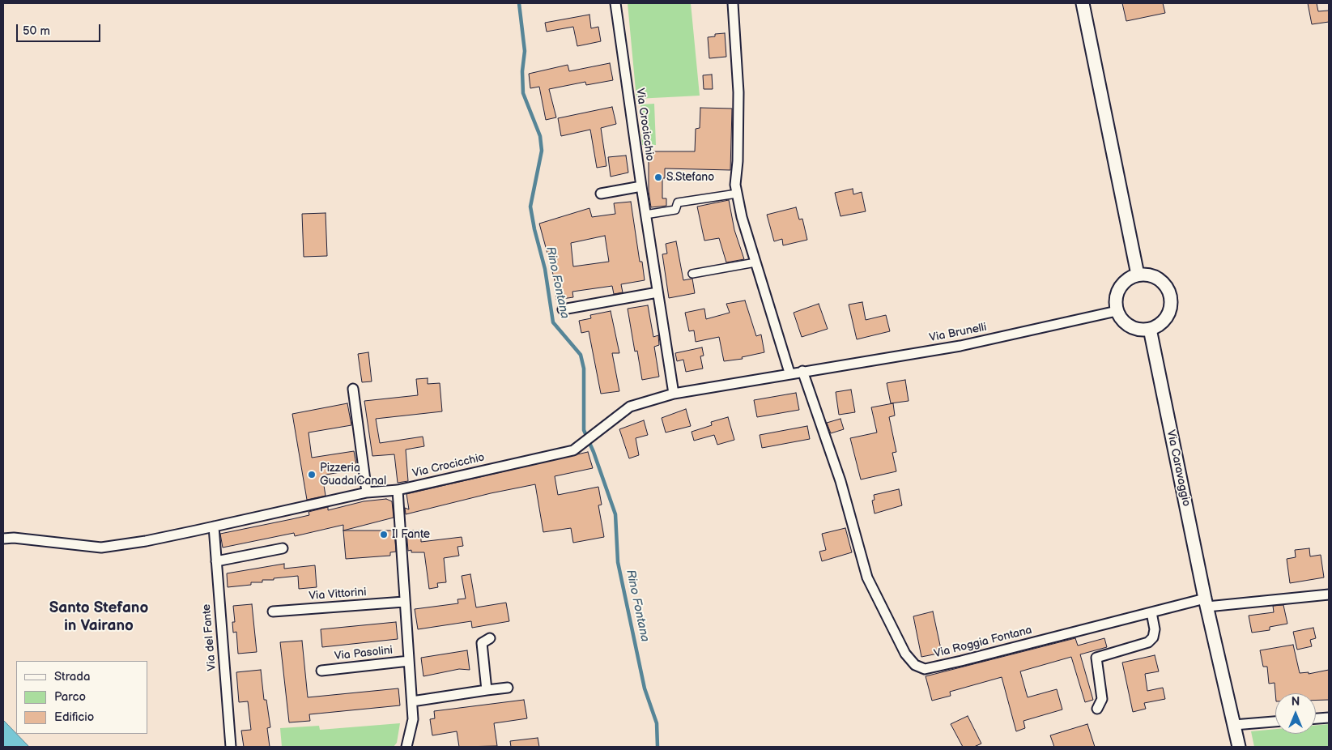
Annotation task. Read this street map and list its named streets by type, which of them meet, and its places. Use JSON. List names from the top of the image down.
{
  "streets": {
    "street": [
      "Via Crocicchio",
      "Via Brunelli",
      "Via Caravaggio",
      "Via Vittorini",
      "Via del Fante",
      "Via Roggia Fontana",
      "Via Pasolini"
    ]
  },
  "crossings": [
    ["Via Crocicchio", "Via Brunelli"],
    ["Via Crocicchio", "Via del Fante"],
    ["Via Crocicchio", "Via Roggia Fontana"],
    ["Via Brunelli", "Via Caravaggio"],
    ["Via Brunelli", "Via Roggia Fontana"],
    ["Via Caravaggio", "Via Roggia Fontana"]
  ],
  "districts": ["Santo Stefano in Vairano"],
  "water": ["Rino Fontana"],
  "places": ["S.Stefano", "Pizzeria GuadalCanal", "Il Fante"],
  "legend": ["Strada", "Parco", "Edificio"],
  "scale_bar": "50 m",
  "north": "top"
}
